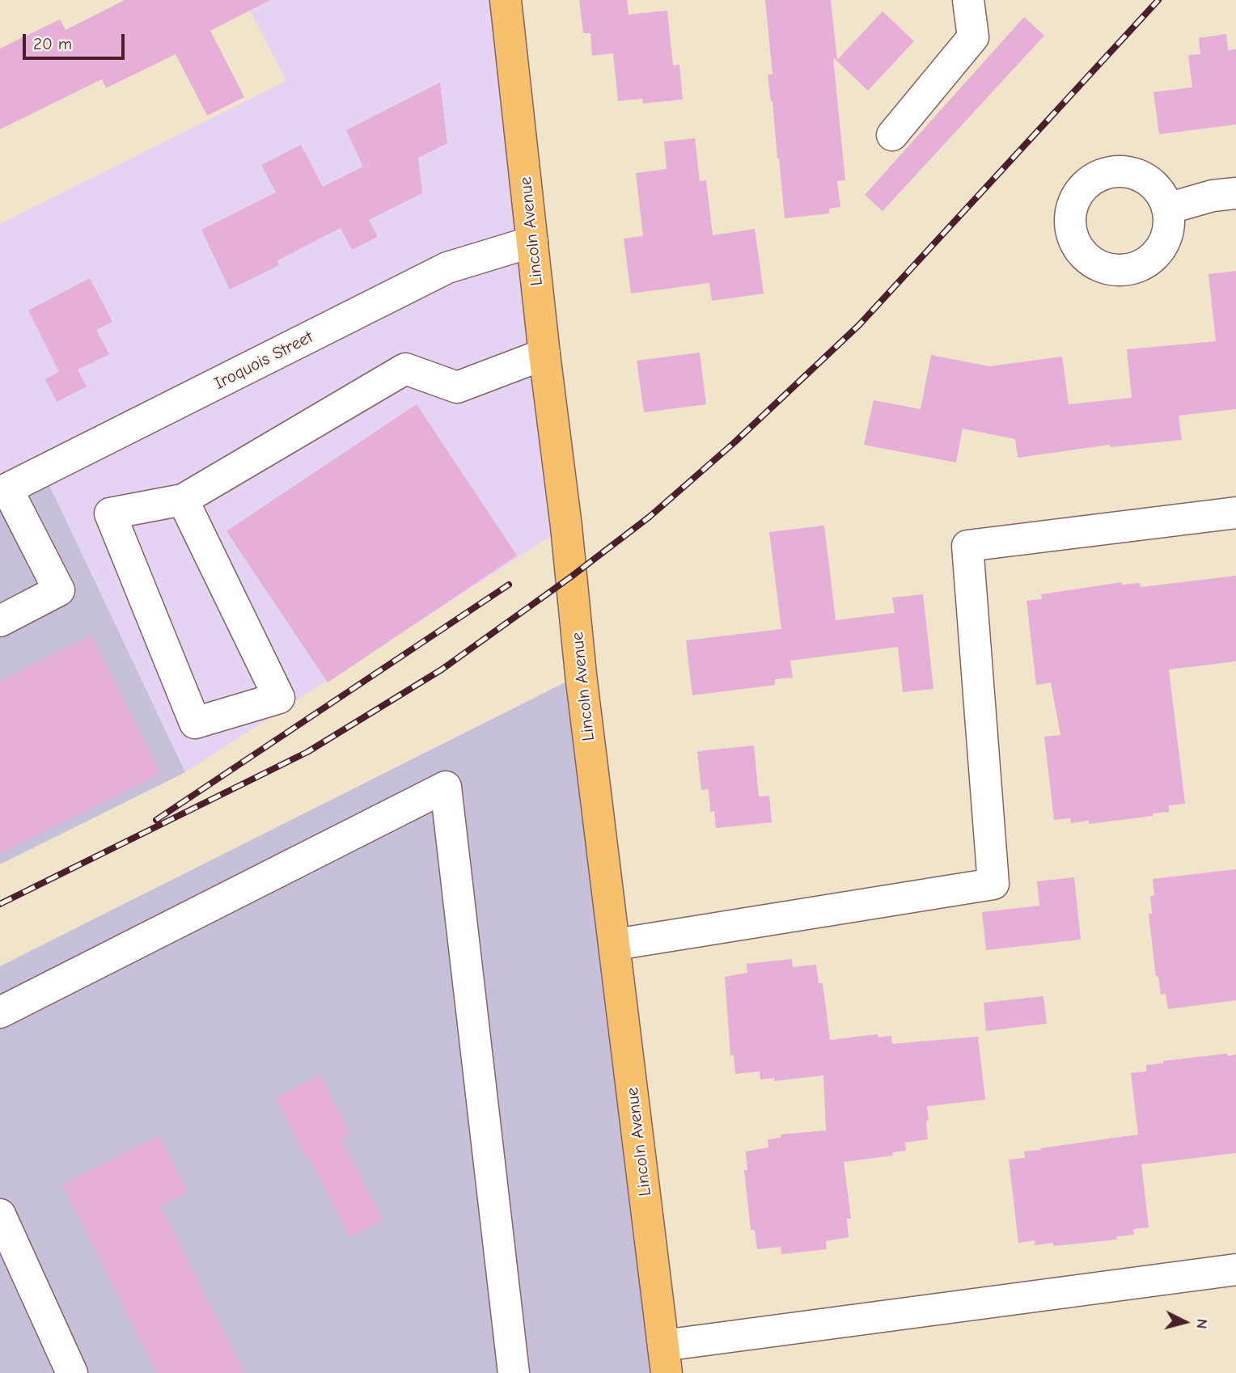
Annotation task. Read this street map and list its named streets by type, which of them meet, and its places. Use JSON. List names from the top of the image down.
{
  "streets": {
    "main road": ["Lincoln Avenue"],
    "street": ["Iroquois Street"]
  },
  "crossings": [
    ["Lincoln Avenue", "Iroquois Street"]
  ],
  "scale_bar": "20 m",
  "north": "right"
}
